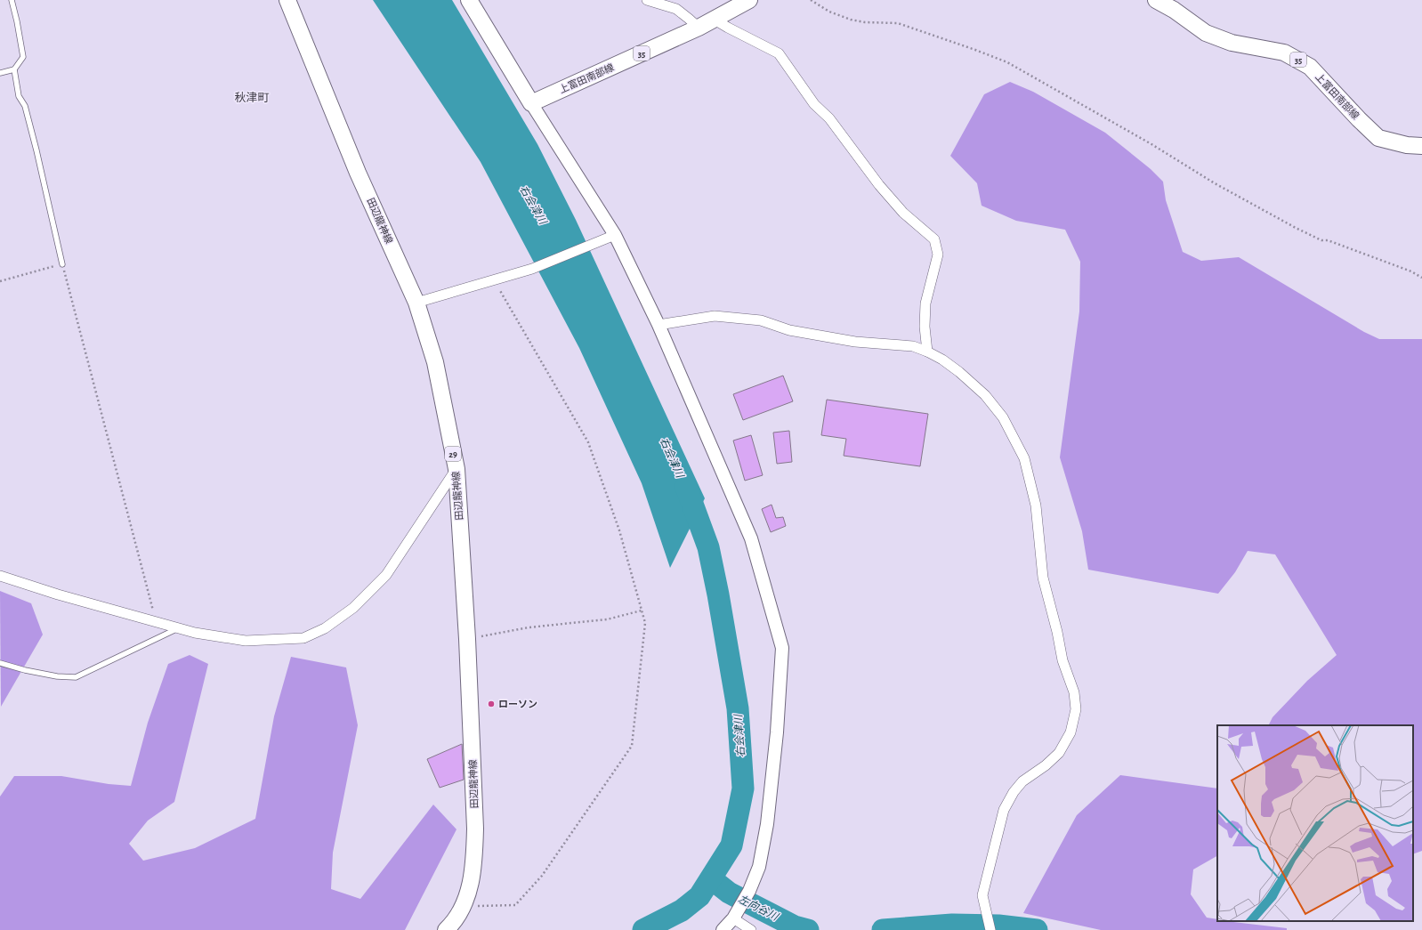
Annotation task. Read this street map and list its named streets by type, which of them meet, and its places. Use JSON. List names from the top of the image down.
{
  "streets": {
    "main road": [
      "35",
      "上富田南部線",
      "田辺龍神線",
      "29"
    ]
  },
  "districts": ["秋津町"],
  "water": ["右会津川", "左向谷川"],
  "places": ["ローソン"]
}
